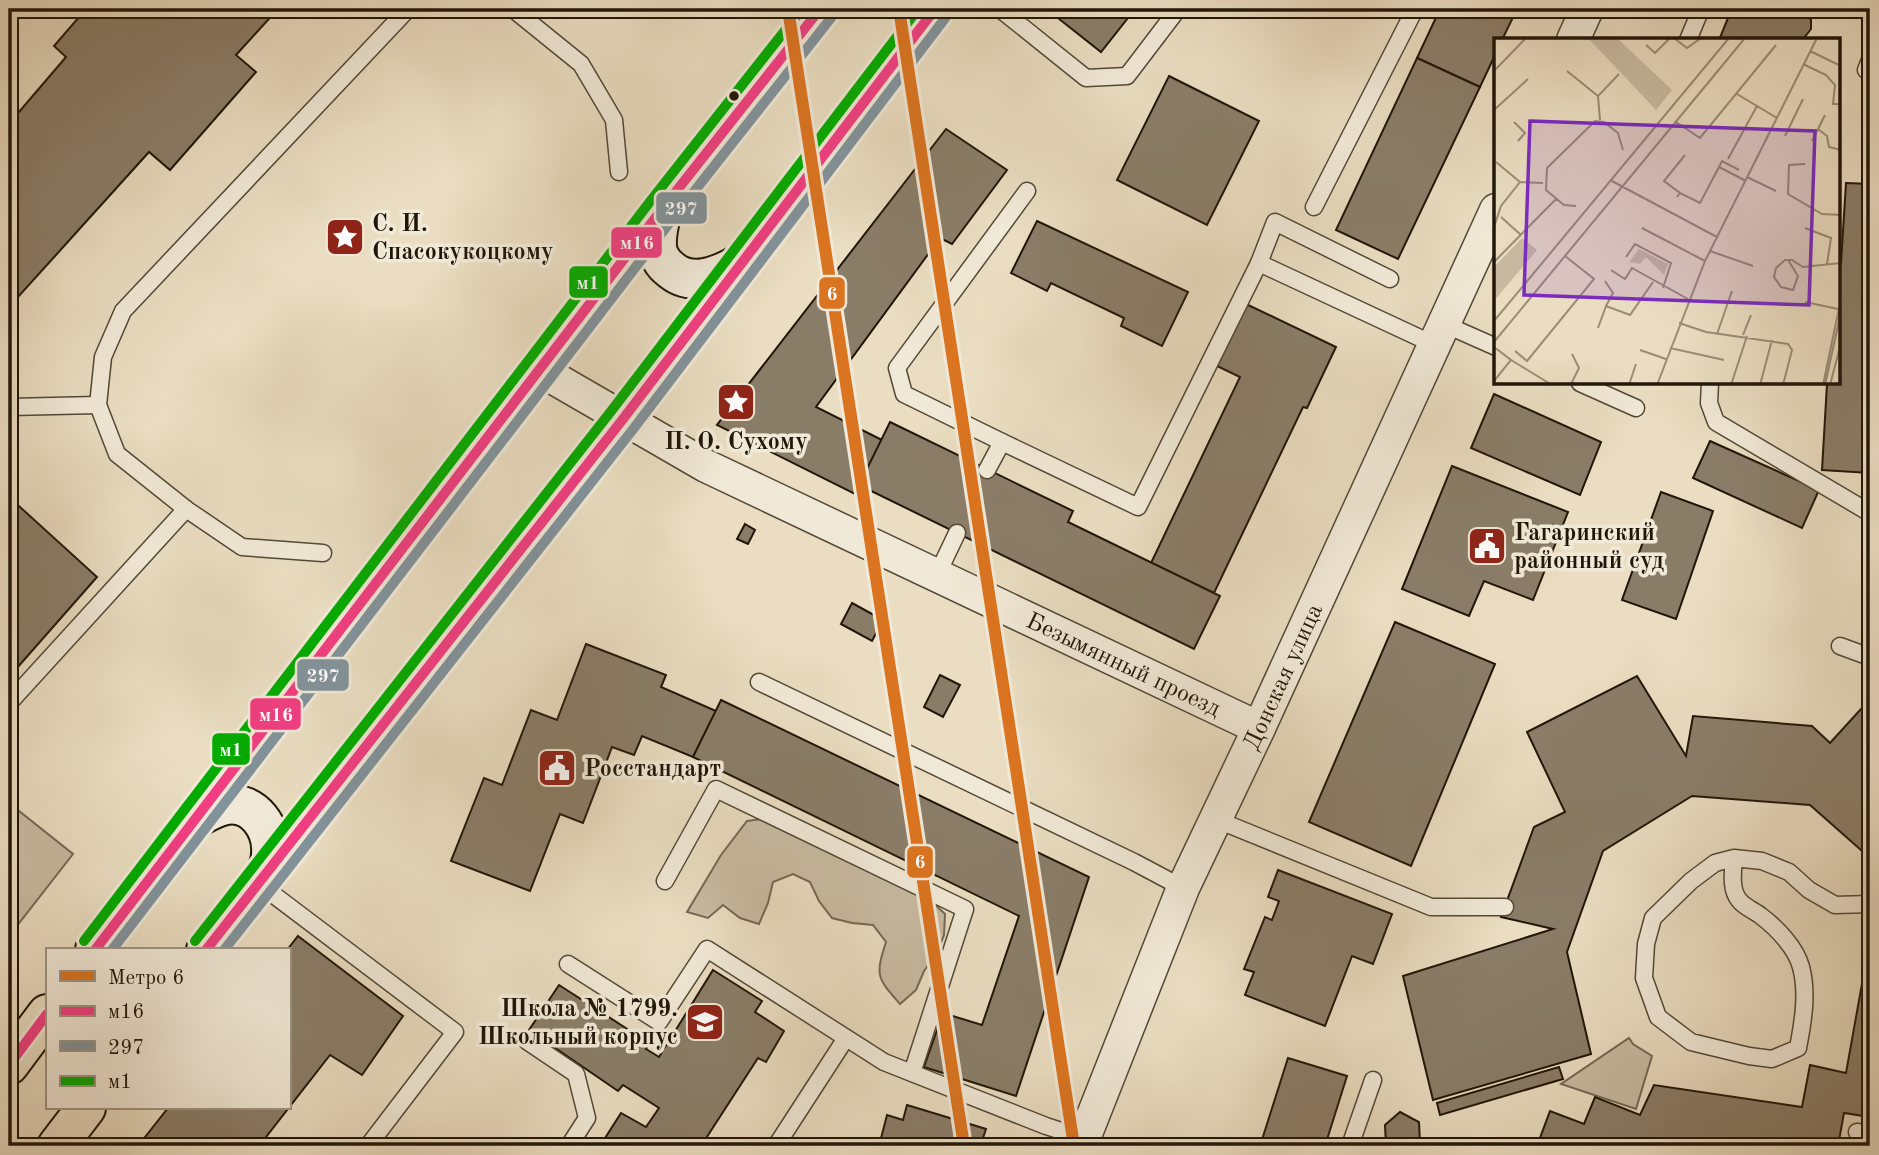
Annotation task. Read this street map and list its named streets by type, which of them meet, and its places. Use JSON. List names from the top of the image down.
{
  "streets": {
    "street": ["Безымянный проезд", "Донская улица"]
  },
  "crossings": [
    ["Безымянный проезд", "Донская улица"]
  ],
  "places": {
    "place": ["С. И. Спасокукоцкому", "П. О. Сухому"],
    "public building": ["Гагаринский районный суд", "Росстандарт"],
    "school or university": ["Школа № 1799. Школьный корпус"]
  },
  "lines": [
    "metro line 6",
    "transit line м16",
    "transit line м1",
    "transit line 297"
  ],
  "legend": [
    "Метро 6",
    "м16",
    "297",
    "м1"
  ]
}
